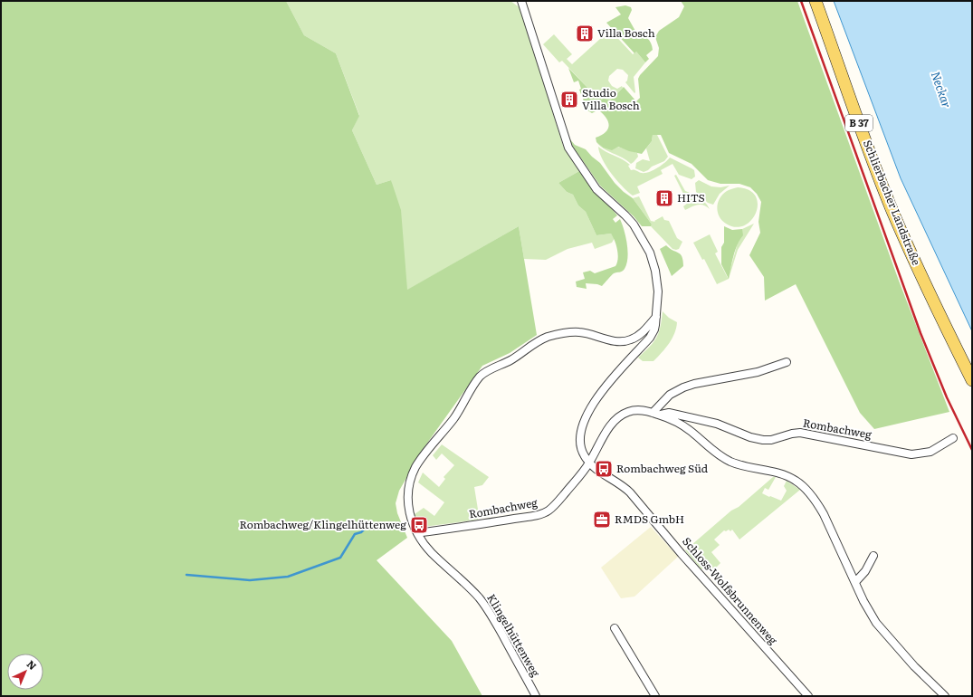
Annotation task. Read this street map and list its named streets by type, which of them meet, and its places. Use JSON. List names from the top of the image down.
{
  "streets": {
    "main road": ["B 37", "Schlierbacher Landstraße"],
    "street": ["Rombachweg", "Schloss-Wolfsbrunnenweg", "Klingelhüttenweg"]
  },
  "crossings": [
    ["Rombachweg", "Schloss-Wolfsbrunnenweg"],
    ["Rombachweg", "Klingelhüttenweg"],
    ["Schloss-Wolfsbrunnenweg", "Klingelhüttenweg"]
  ],
  "water": ["Neckar"],
  "places": {
    "building": ["Villa Bosch", "Studio Villa Bosch", "HITS"],
    "bus stop": ["Rombachweg Süd", "Rombachweg/Klingelhüttenweg"],
    "office": ["RMDS GmbH"]
  },
  "north": "top right"
}
